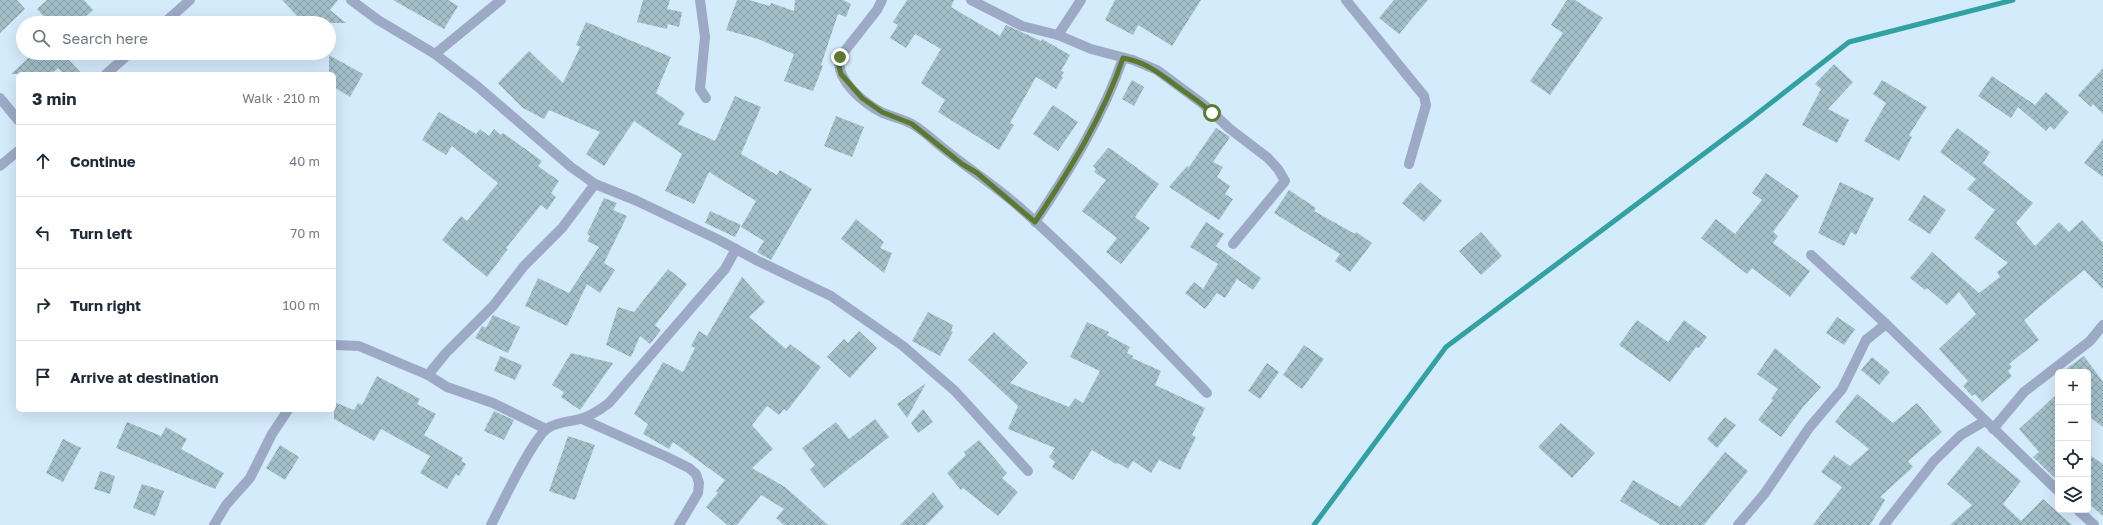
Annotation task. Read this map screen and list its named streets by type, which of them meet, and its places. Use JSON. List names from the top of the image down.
{
  "page": {
    "search": "Search here",
    "heading": ["3 min", "Walk · 210 m"],
    "list": [
      ["Continue", "40 m"],
      ["Turn left", "70 m"],
      ["Turn right", "100 m"],
      "Arrive at destination"
    ],
    "map_buttons": ["+", "−"]
  }
}
